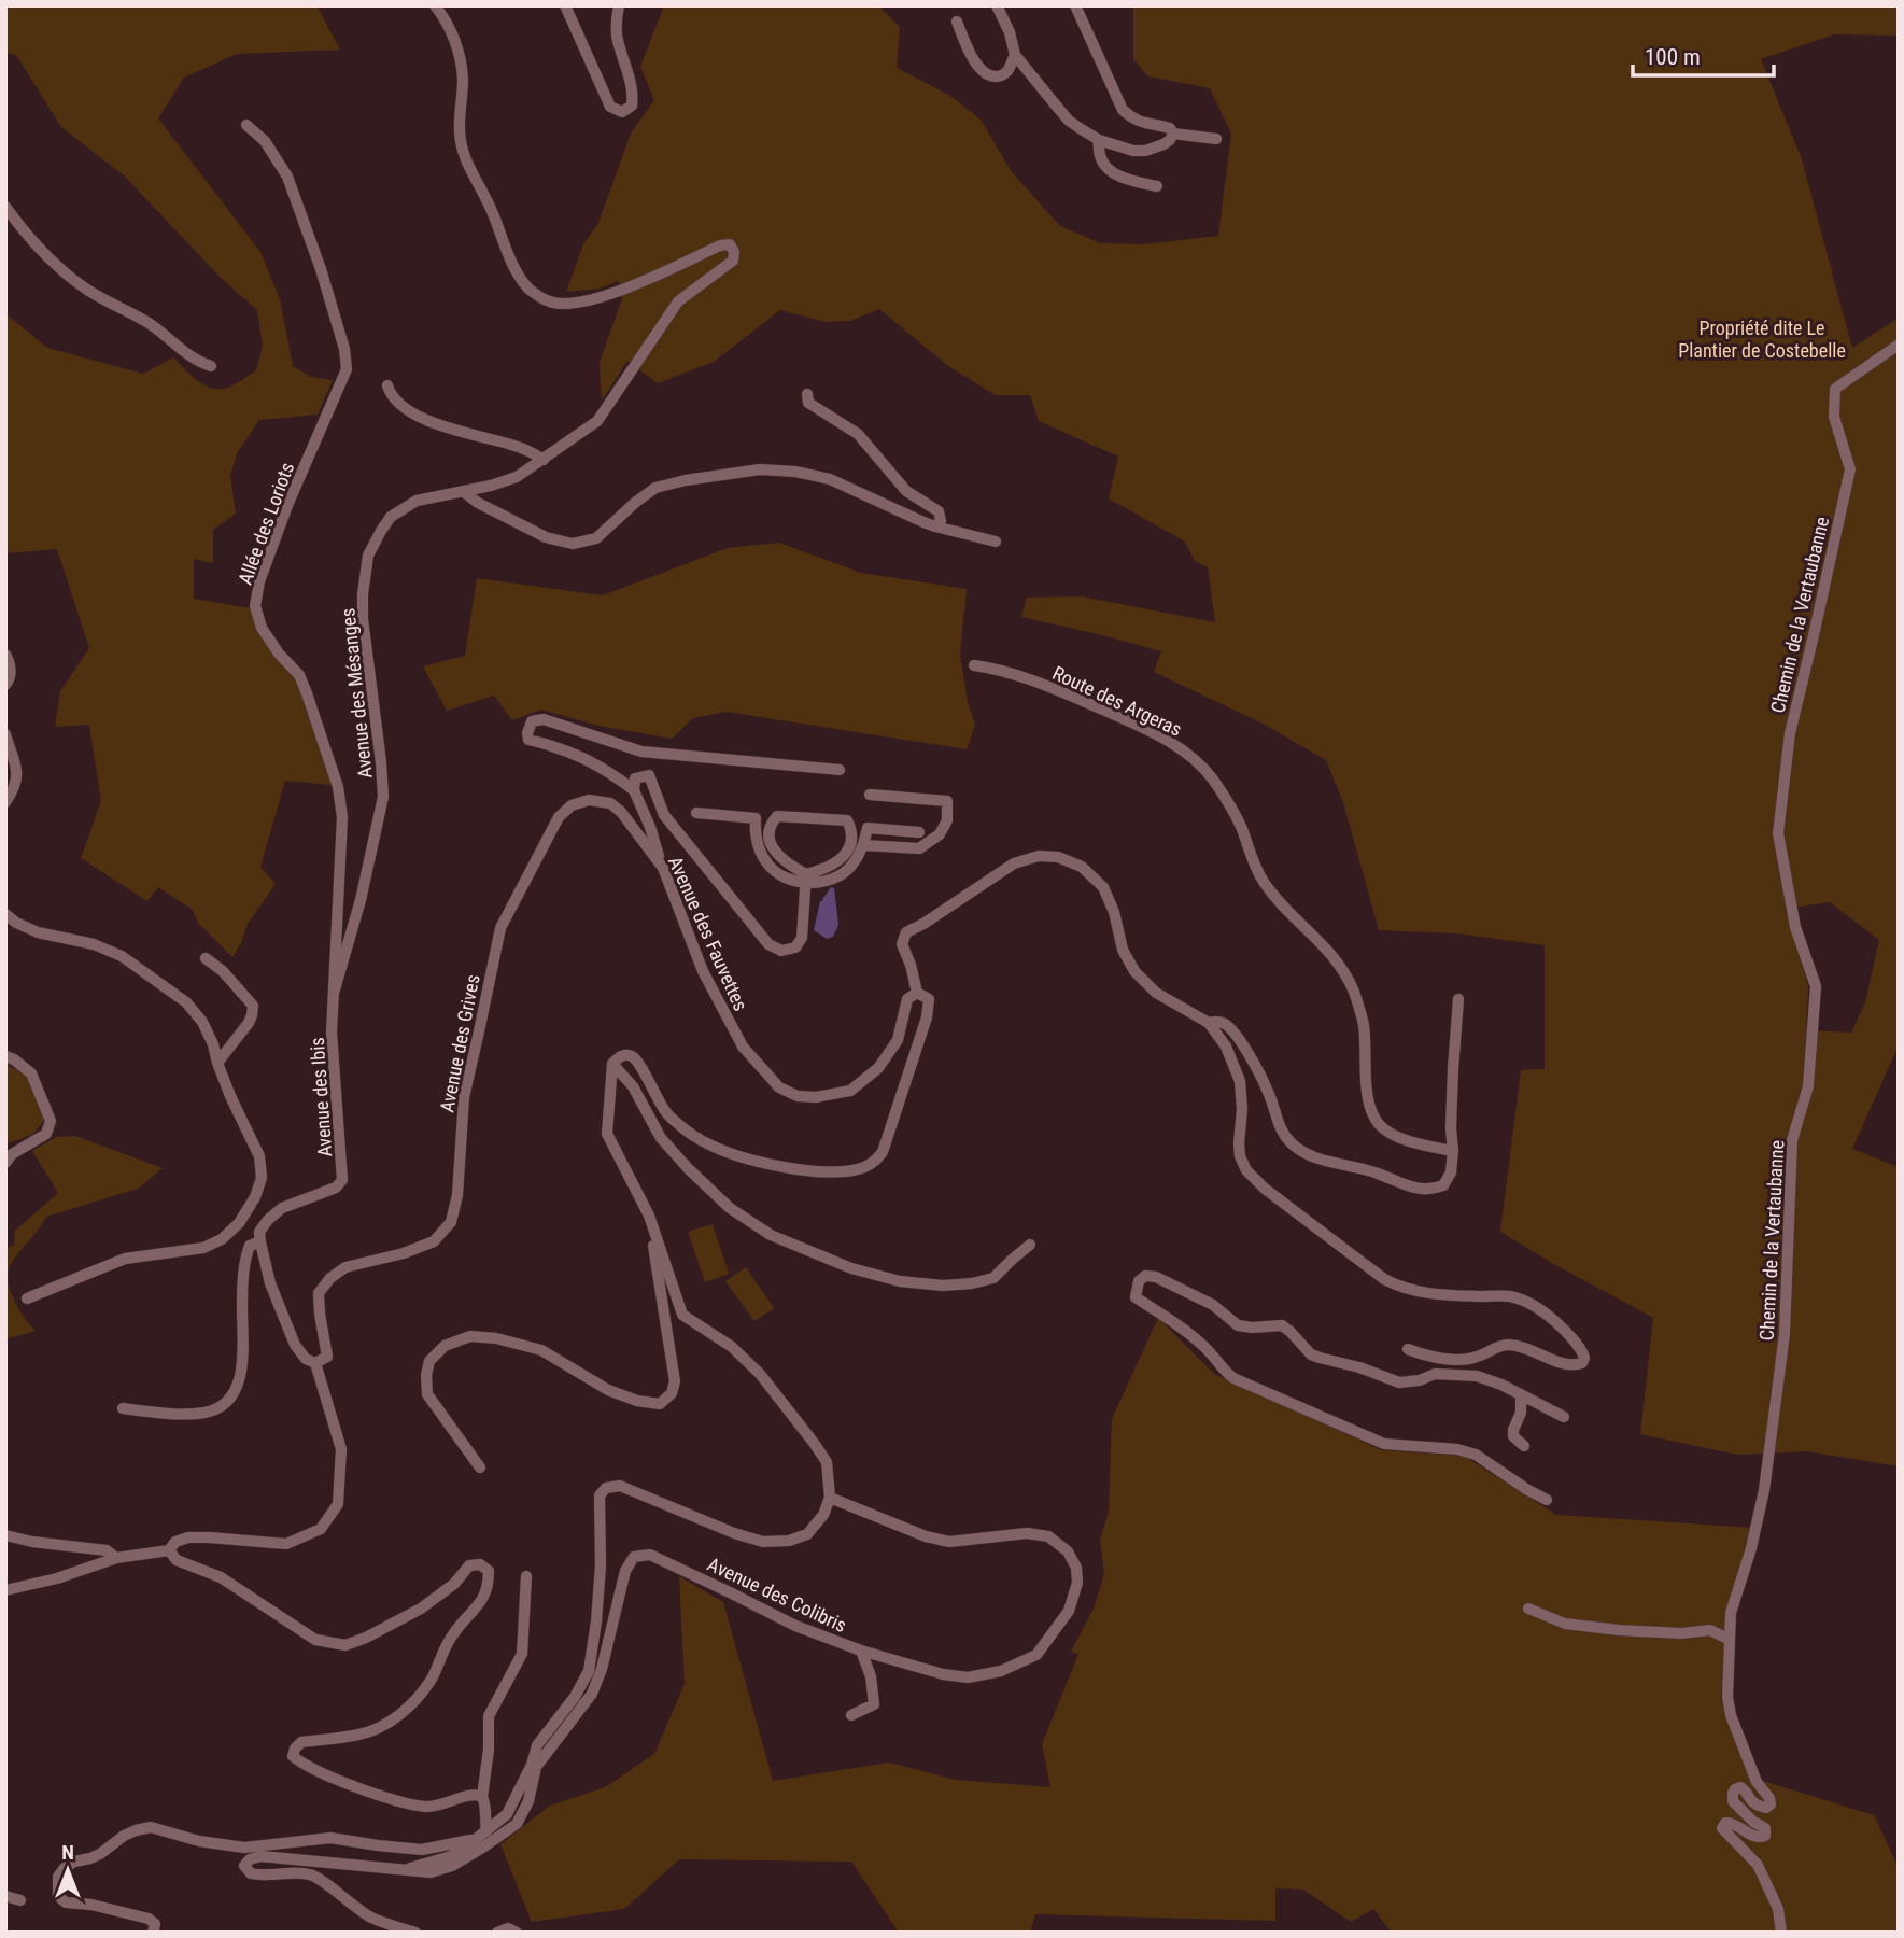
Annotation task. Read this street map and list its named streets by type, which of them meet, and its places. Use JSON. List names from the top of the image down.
{
  "streets": {
    "street": [
      "Allée des Loriots",
      "Chemin de la Vertaubanne",
      "Avenue des Mésanges",
      "Route des Argeras",
      "Avenue des Fauvettes",
      "Avenue des Grives",
      "Avenue des Ibis",
      "Avenue des Colibris"
    ]
  },
  "crossings": [
    ["Allée des Loriots", "Avenue des Mésanges"],
    ["Allée des Loriots", "Avenue des Ibis"],
    ["Avenue des Mésanges", "Avenue des Ibis"],
    ["Avenue des Fauvettes", "Avenue des Grives"]
  ],
  "parks": ["Propriété dite Le Plantier de Costebelle"],
  "scale_bar": "100 m",
  "north": "top"
}
